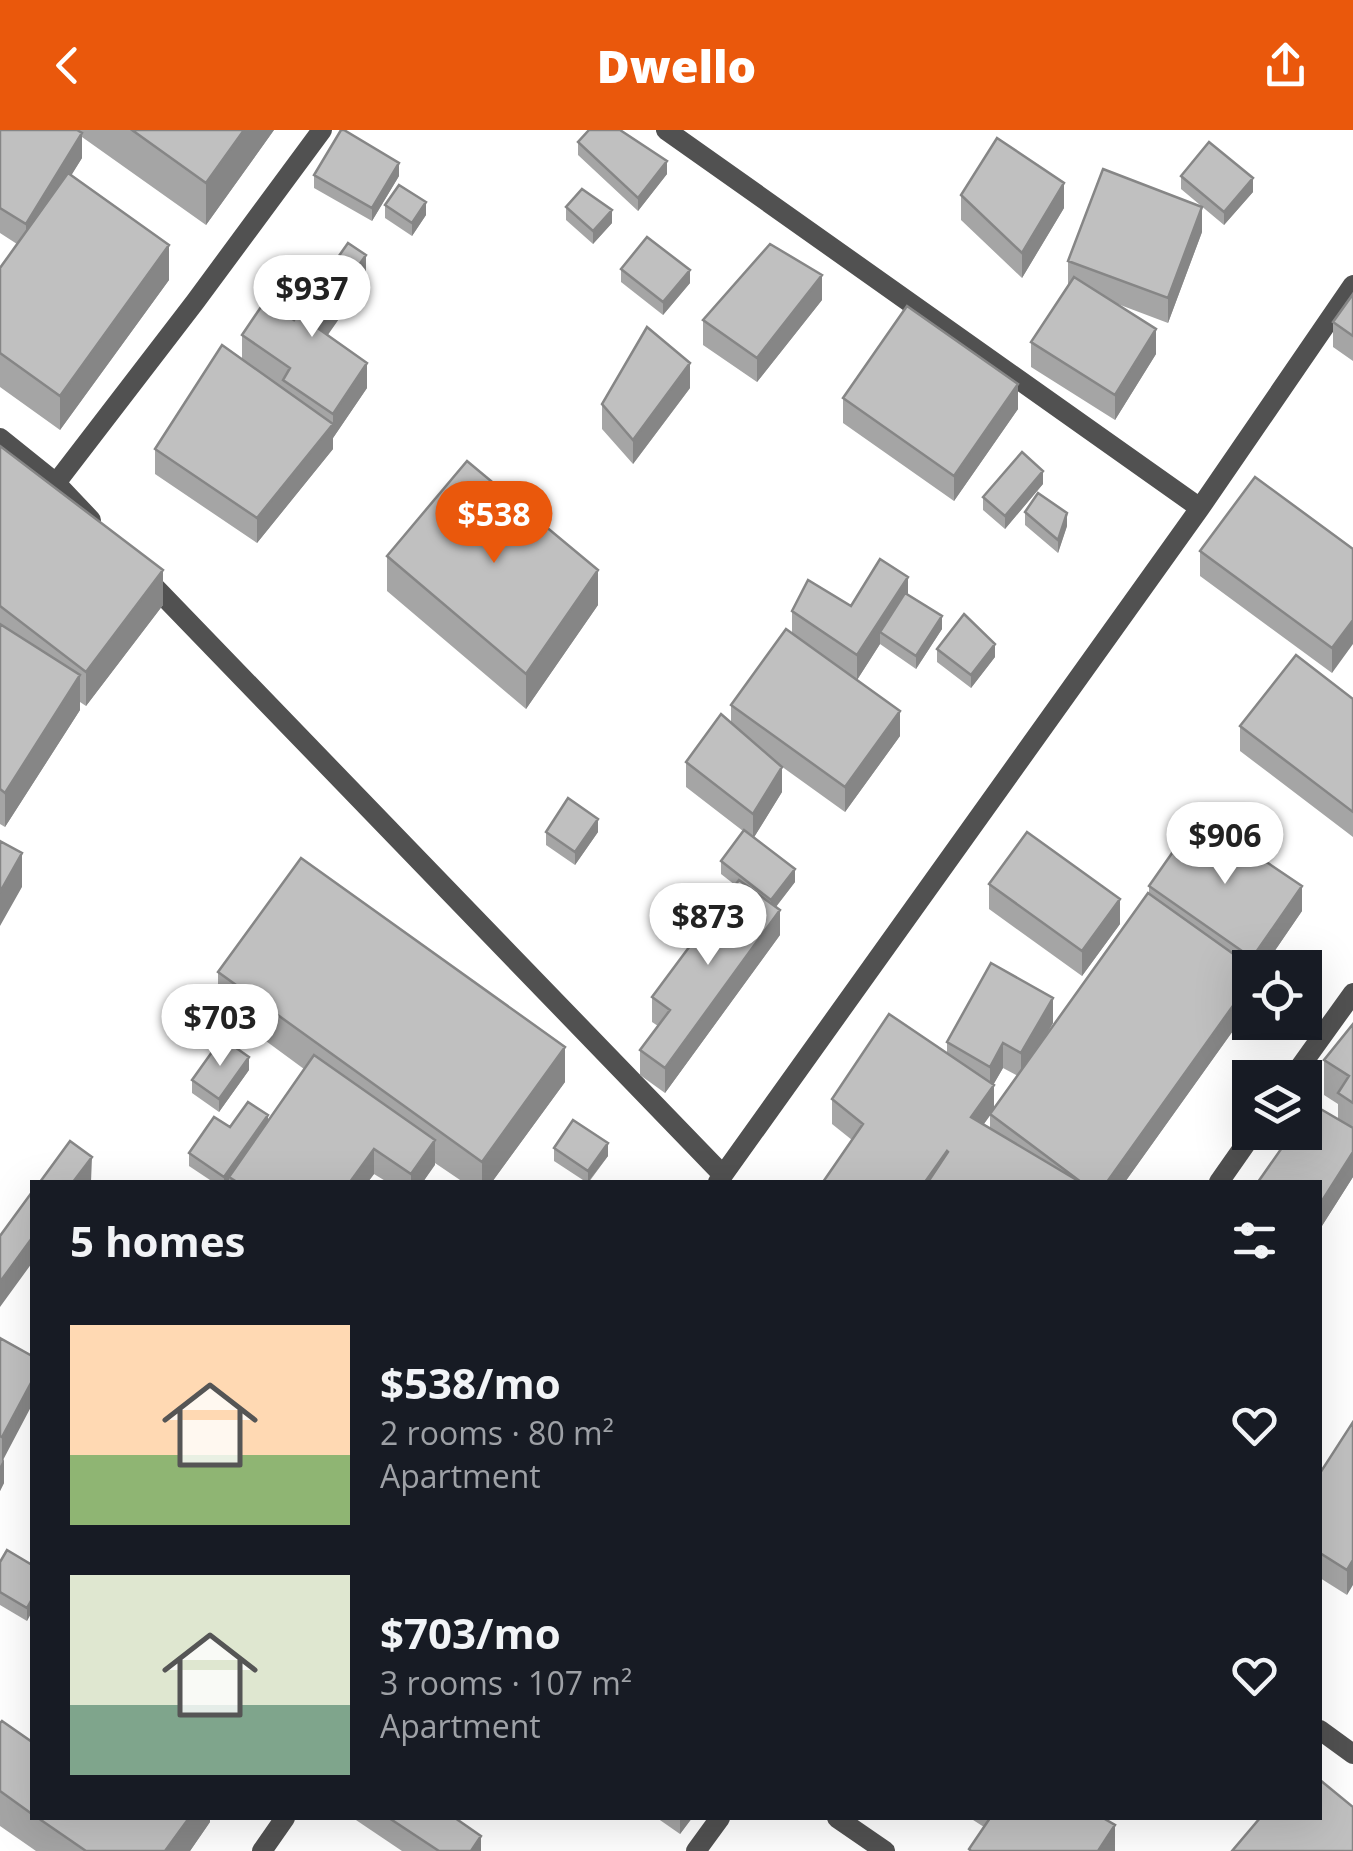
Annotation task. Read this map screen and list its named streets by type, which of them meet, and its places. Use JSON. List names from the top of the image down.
{
  "page": {
    "header": "Dwello",
    "price": [
      "$937",
      "$538",
      "$906",
      "$873",
      "$703"
    ],
    "heading": "5 homes",
    "list": [
      {
        "name": "$538/mo",
        "note": "2 rooms · 80 m² · Apartment"
      },
      {
        "name": "$703/mo",
        "note": "3 rooms · 107 m² · Apartment"
      }
    ]
  }
}
